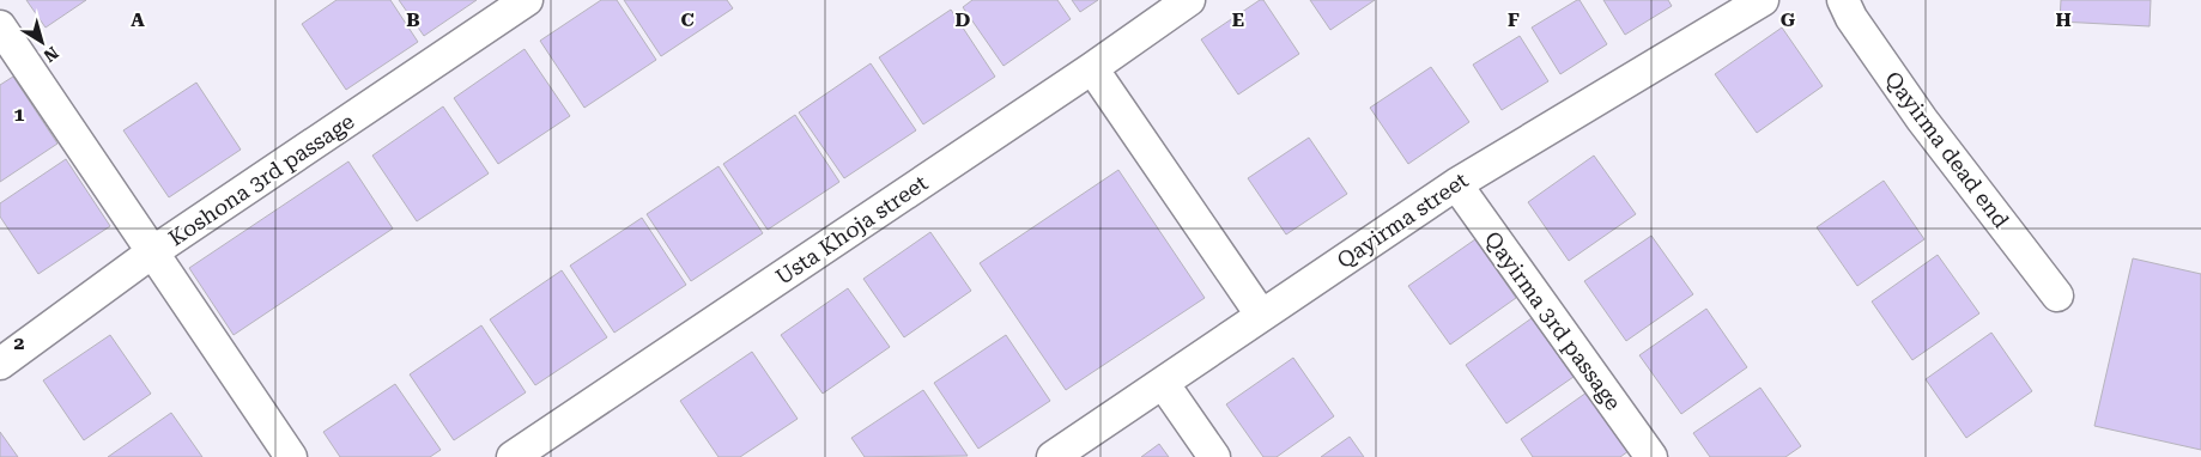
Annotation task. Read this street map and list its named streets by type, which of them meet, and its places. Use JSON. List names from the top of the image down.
{
  "streets": {
    "street": [
      "Qayirma dead end",
      "Koshona 3rd passage",
      "Qayirma street",
      "Usta Khoja street",
      "Qayirma 3rd passage"
    ]
  },
  "crossings": [
    ["Qayirma street", "Qayirma 3rd passage"]
  ],
  "north": "bottom right",
  "grid": {
    "columns": [
      "A",
      "B",
      "C",
      "D",
      "E",
      "F",
      "G",
      "H"
    ],
    "rows": ["1", "2"]
  }
}
